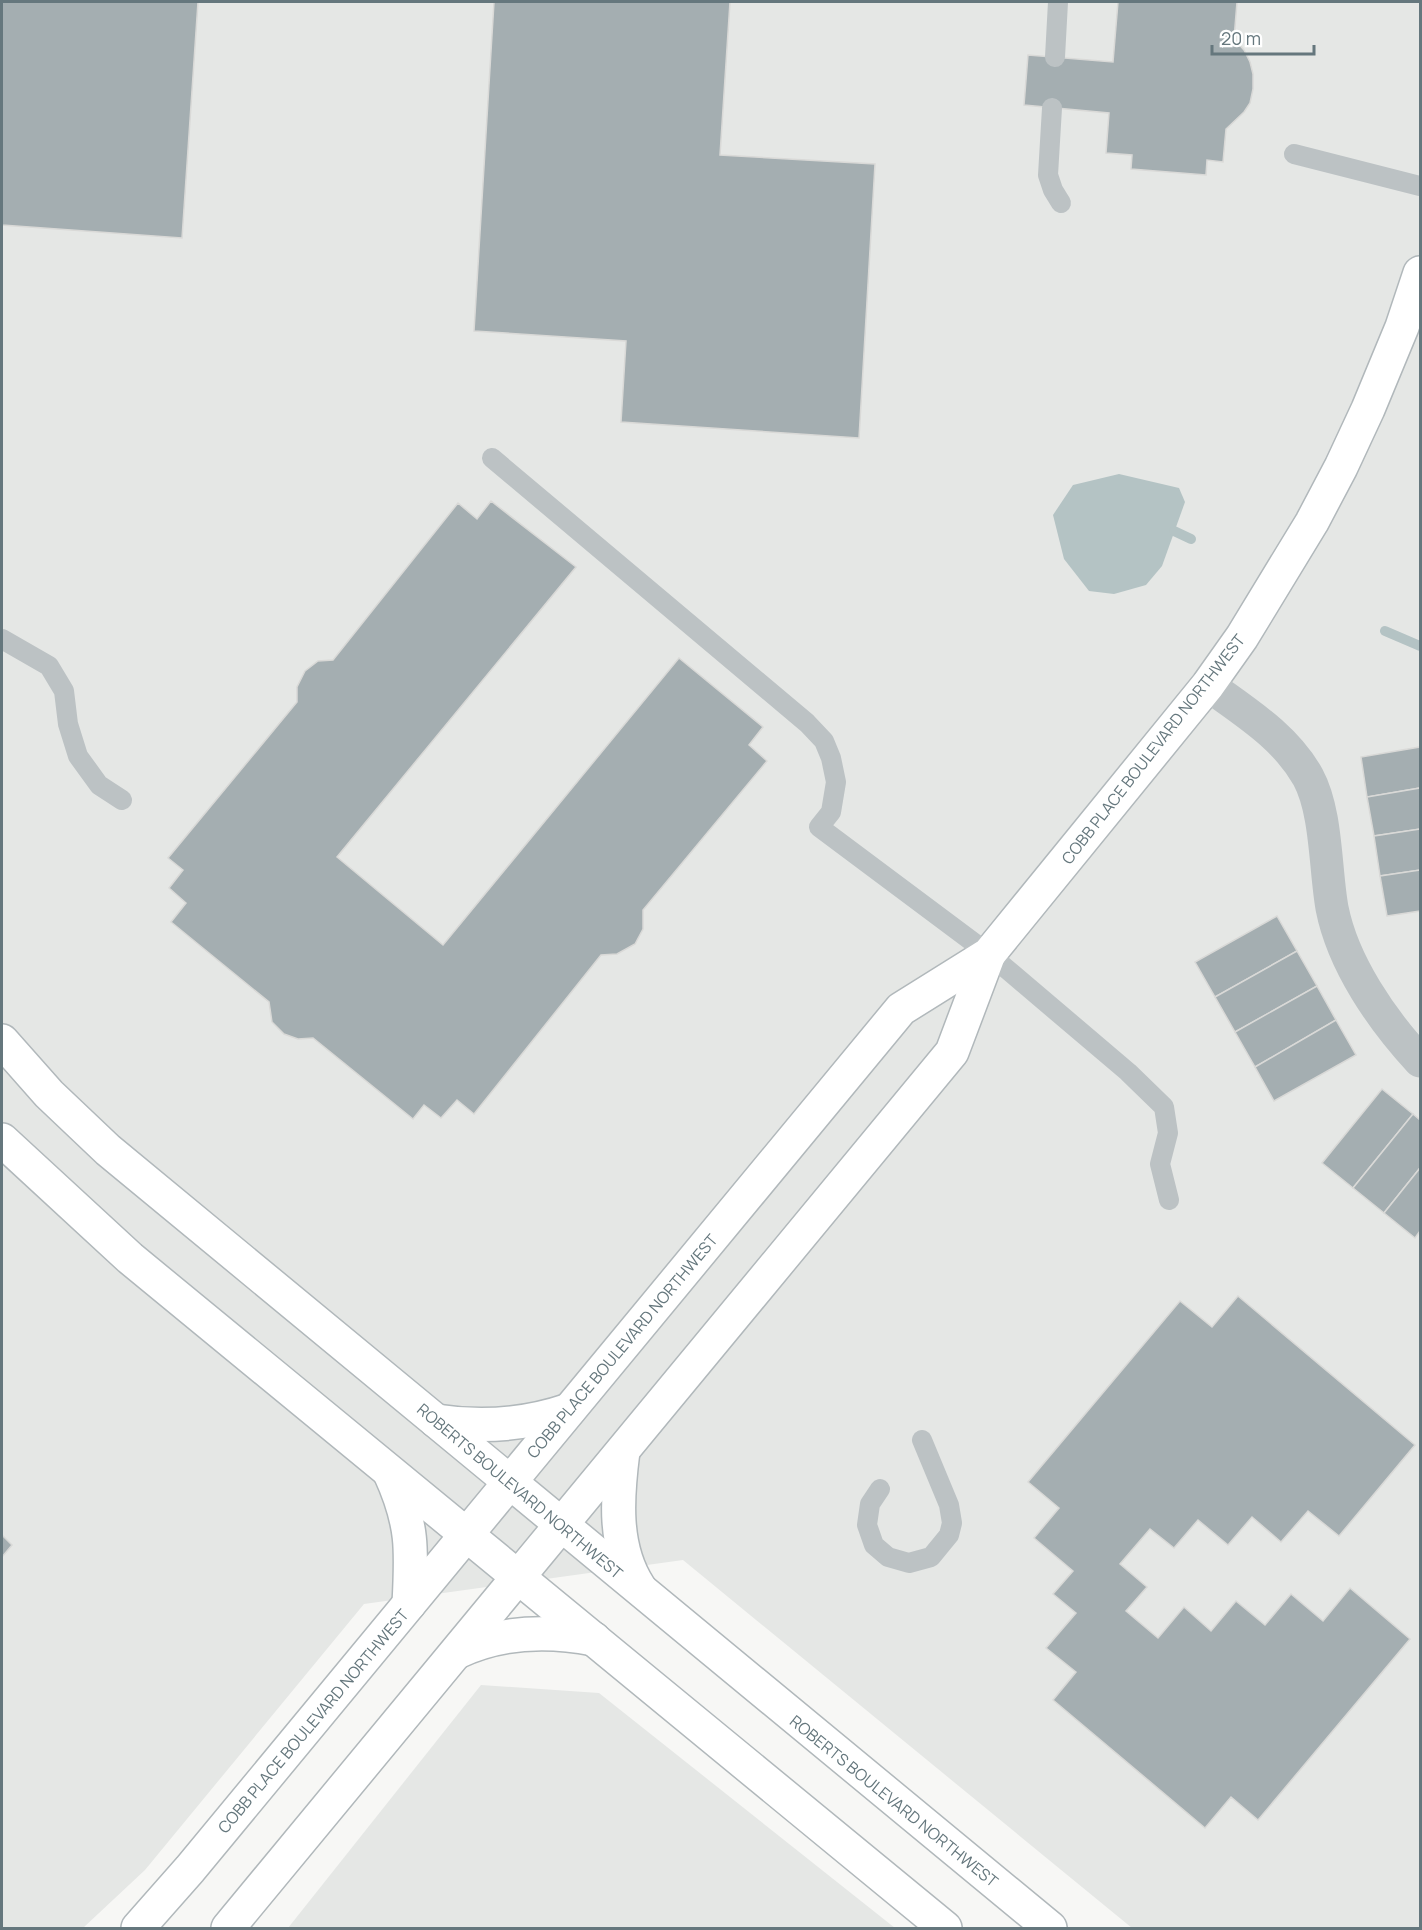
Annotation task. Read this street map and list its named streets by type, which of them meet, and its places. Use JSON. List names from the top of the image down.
{
  "streets": {
    "street": ["COBB PLACE BOULEVARD NORTHWEST", "ROBERTS BOULEVARD NORTHWEST"]
  },
  "crossings": [
    ["COBB PLACE BOULEVARD NORTHWEST", "ROBERTS BOULEVARD NORTHWEST"]
  ],
  "scale_bar": "20 m"
}
